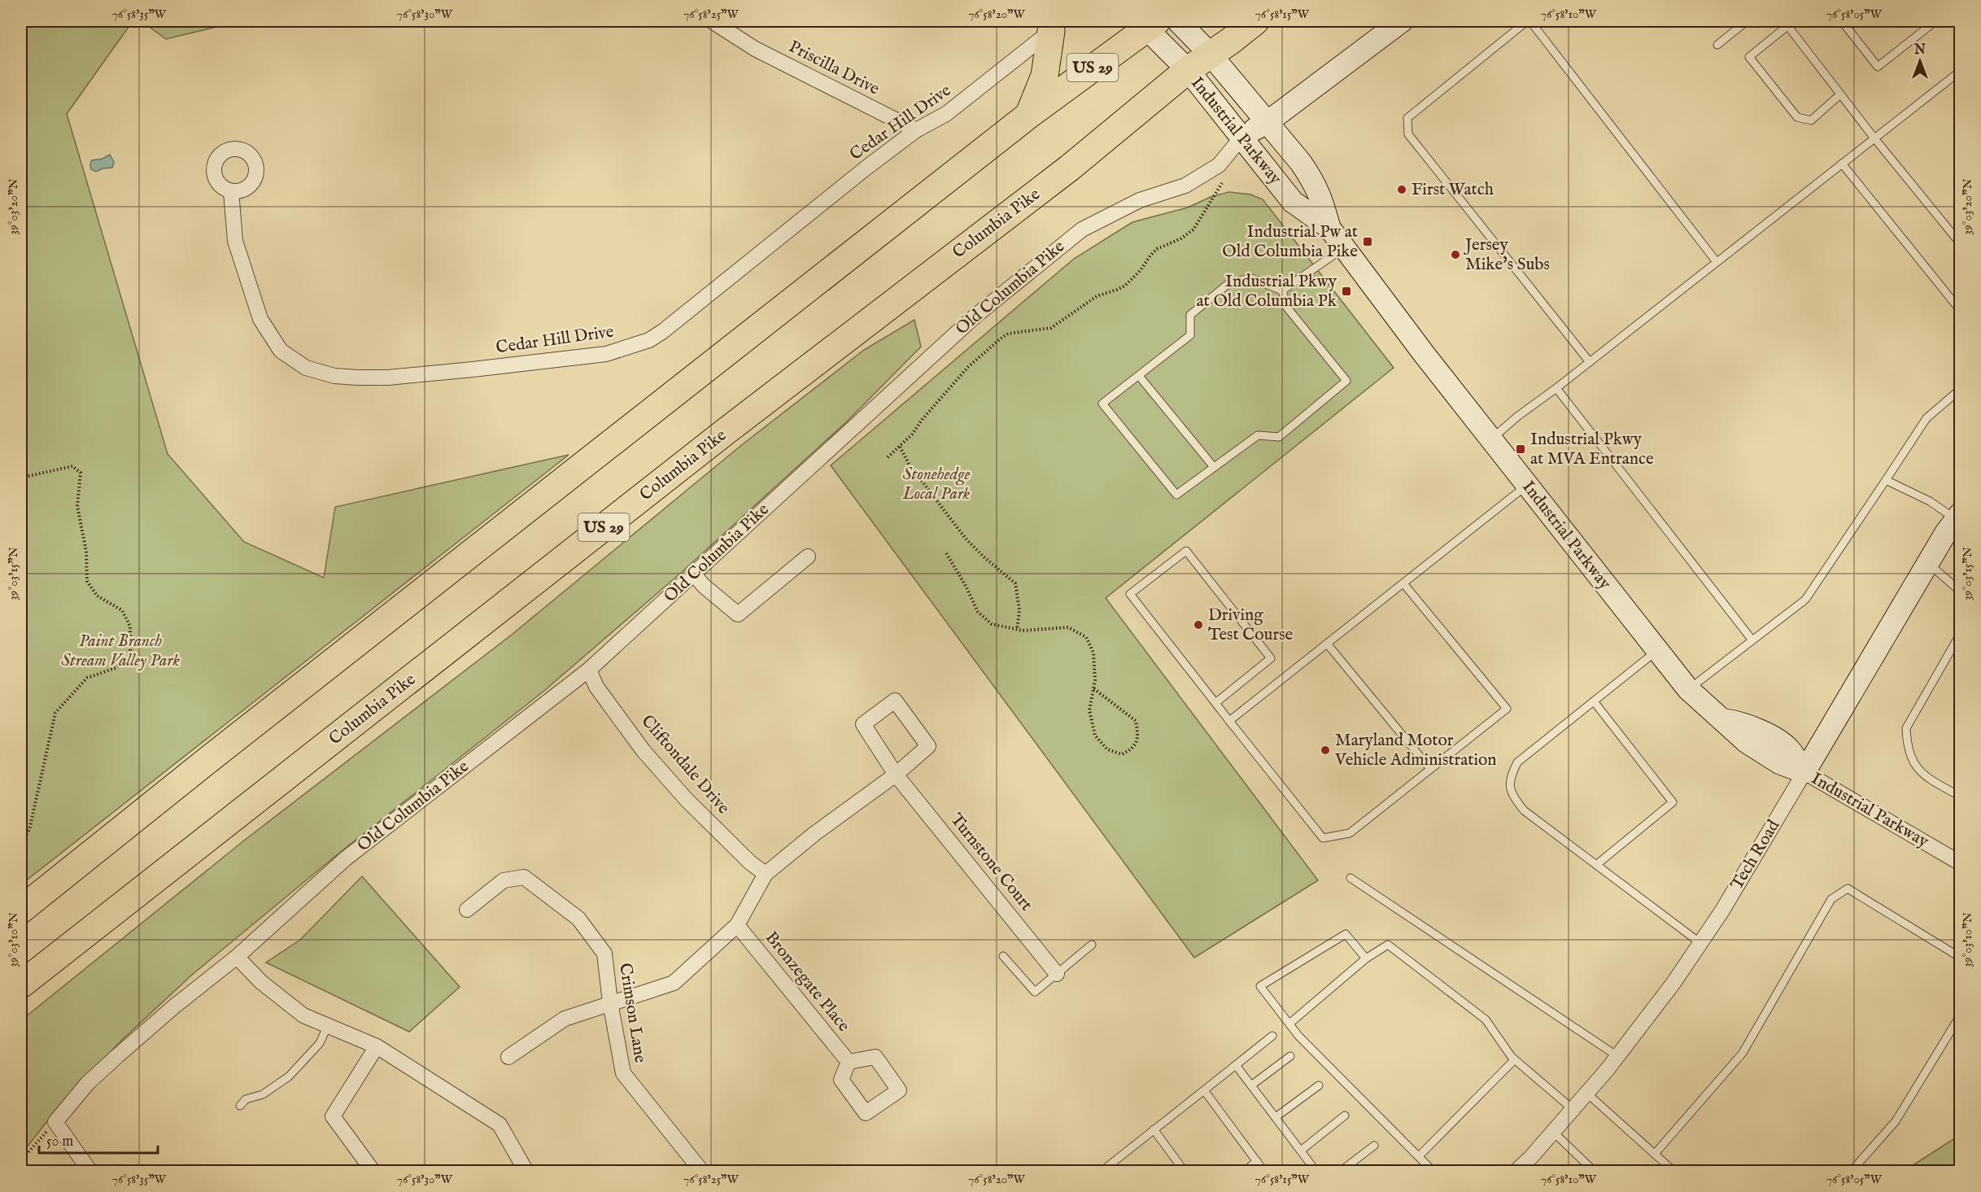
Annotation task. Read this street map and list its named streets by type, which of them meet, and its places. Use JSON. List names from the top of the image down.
{
  "streets": {
    "highway": ["US 29", "Columbia Pike"],
    "street": [
      "Priscilla Drive",
      "Cedar Hill Drive",
      "Industrial Parkway",
      "Old Columbia Pike",
      "Cliftondale Drive",
      "Tech Road",
      "Turnstone Court",
      "Bronzegate Place",
      "Crimson Lane"
    ]
  },
  "crossings": [
    ["US 29", "Industrial Parkway"],
    ["Priscilla Drive", "Cedar Hill Drive"],
    ["Industrial Parkway", "Columbia Pike"],
    ["Industrial Parkway", "Old Columbia Pike"],
    ["Industrial Parkway", "Tech Road"],
    ["Old Columbia Pike", "Cliftondale Drive"]
  ],
  "parks": ["Stonehedge Local Park", "Paint Branch Stream Valley Park"],
  "places": {
    "other": [
      "First Watch",
      "Jersey Mike's Subs",
      "Driving Test Course",
      "Maryland Motor Vehicle Administration"
    ],
    "transit": ["Industrial Pw at Old Columbia Pike", "Industrial Pkwy at Old Columbia Pk", "Industrial Pkwy at MVA Entrance"]
  },
  "scale_bar": "50 m",
  "north": "top",
  "coordinates": [
    "76°58'35\"W",
    "76°58'30\"W",
    "76°58'25\"W",
    "76°58'20\"W",
    "76°58'15\"W",
    "76°58'10\"W",
    "76°58'05\"W",
    "39°03'20\"N",
    "39°03'15\"N",
    "39°03'10\"N"
  ]
}
